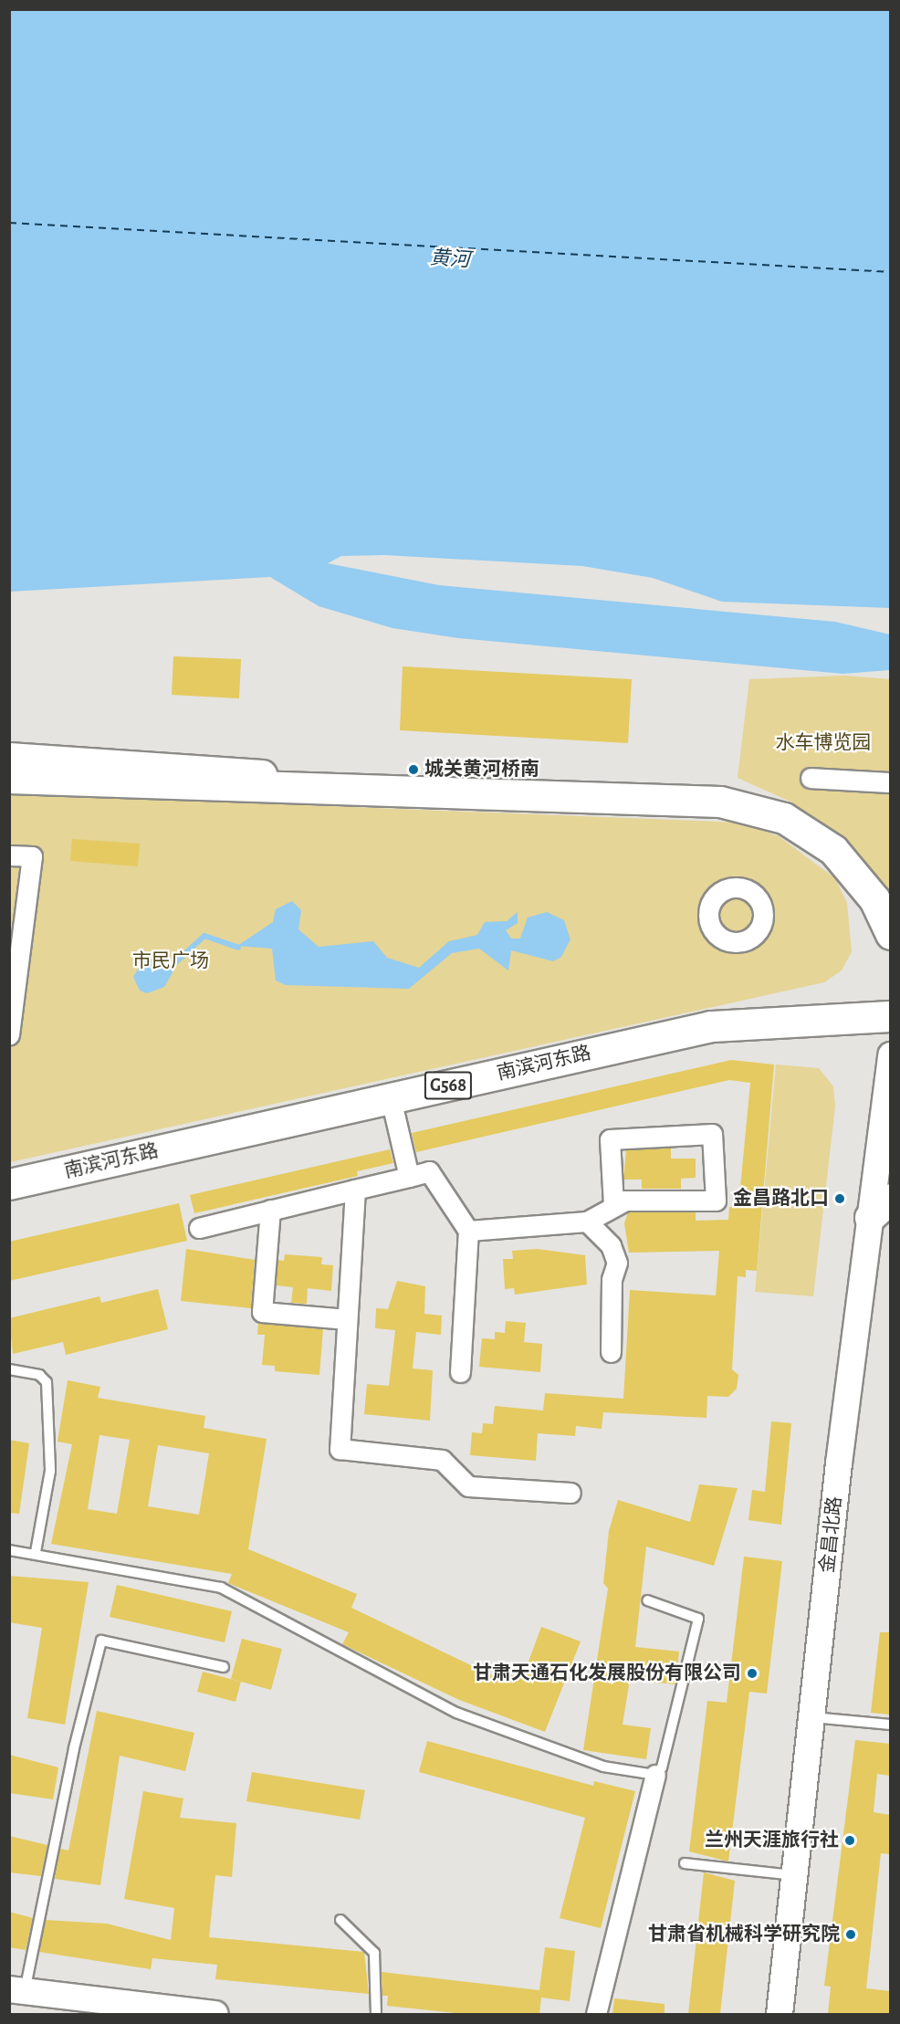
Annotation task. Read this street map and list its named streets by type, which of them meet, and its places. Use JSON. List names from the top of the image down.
{
  "streets": {
    "highway": ["南滨河东路", "G568"],
    "main road": ["金昌北路"]
  },
  "water": ["黄河"],
  "parks": ["水车博览园", "市民广场"],
  "places": [
    "城关黄河桥南",
    "金昌路北口",
    "甘肃天通石化发展股份有限公司",
    "兰州天涯旅行社",
    "甘肃省机械科学研究院"
  ]
}
